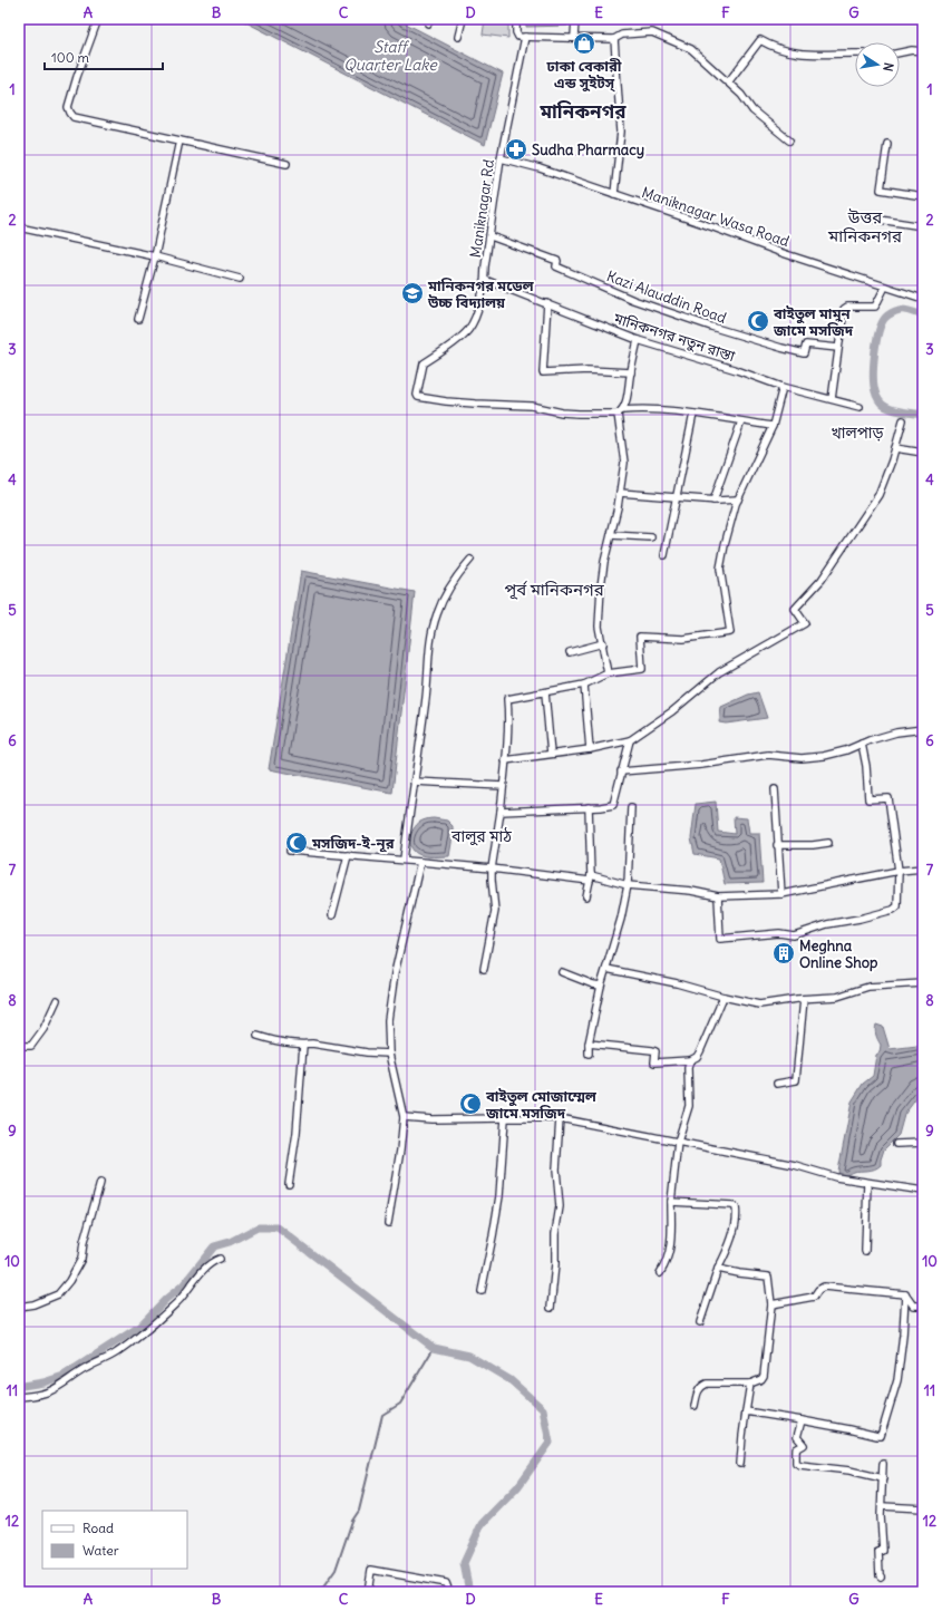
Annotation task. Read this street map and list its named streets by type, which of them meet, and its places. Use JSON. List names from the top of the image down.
{
  "streets": {
    "street": [
      "Maniknagar Rd",
      "Maniknagar Wasa Road",
      "Kazi Alauddin Road",
      "মানিকনগর নতুন রাস্তা"
    ]
  },
  "crossings": [
    ["Maniknagar Rd", "Maniknagar Wasa Road"],
    ["Maniknagar Rd", "Kazi Alauddin Road"],
    ["Maniknagar Rd", "মানিকনগর নতুন রাস্তা"]
  ],
  "districts": [
    "মানিকনগর",
    "উত্তর মানিকনগর",
    "খালপাড়",
    "পূর্ব মানিকনগর",
    "বালুর মাঠ"
  ],
  "water": ["Staff Quarter Lake"],
  "places": {
    "shop": ["ঢাকা বেকারী এন্ড সুইটস্"],
    "pharmacy": ["Sudha Pharmacy"],
    "school or university": ["মানিকনগর মডেল উচ্চ বিদ্যালয়"],
    "mosque": ["বাইতুল মামুন জামে মসজিদ", "মসজিদ-ই-নূর", "বাইতুল মোজাম্মেল জামে মসজিদ"],
    "building": ["Meghna Online Shop"]
  },
  "legend": ["Road", "Water"],
  "scale_bar": "100 m",
  "north": "right",
  "grid": {
    "columns": [
      "A",
      "B",
      "C",
      "D",
      "E",
      "F",
      "G"
    ],
    "rows": [
      "1",
      "2",
      "3",
      "4",
      "5",
      "6",
      "7",
      "8",
      "9",
      "10",
      "11",
      "12"
    ]
  }
}
